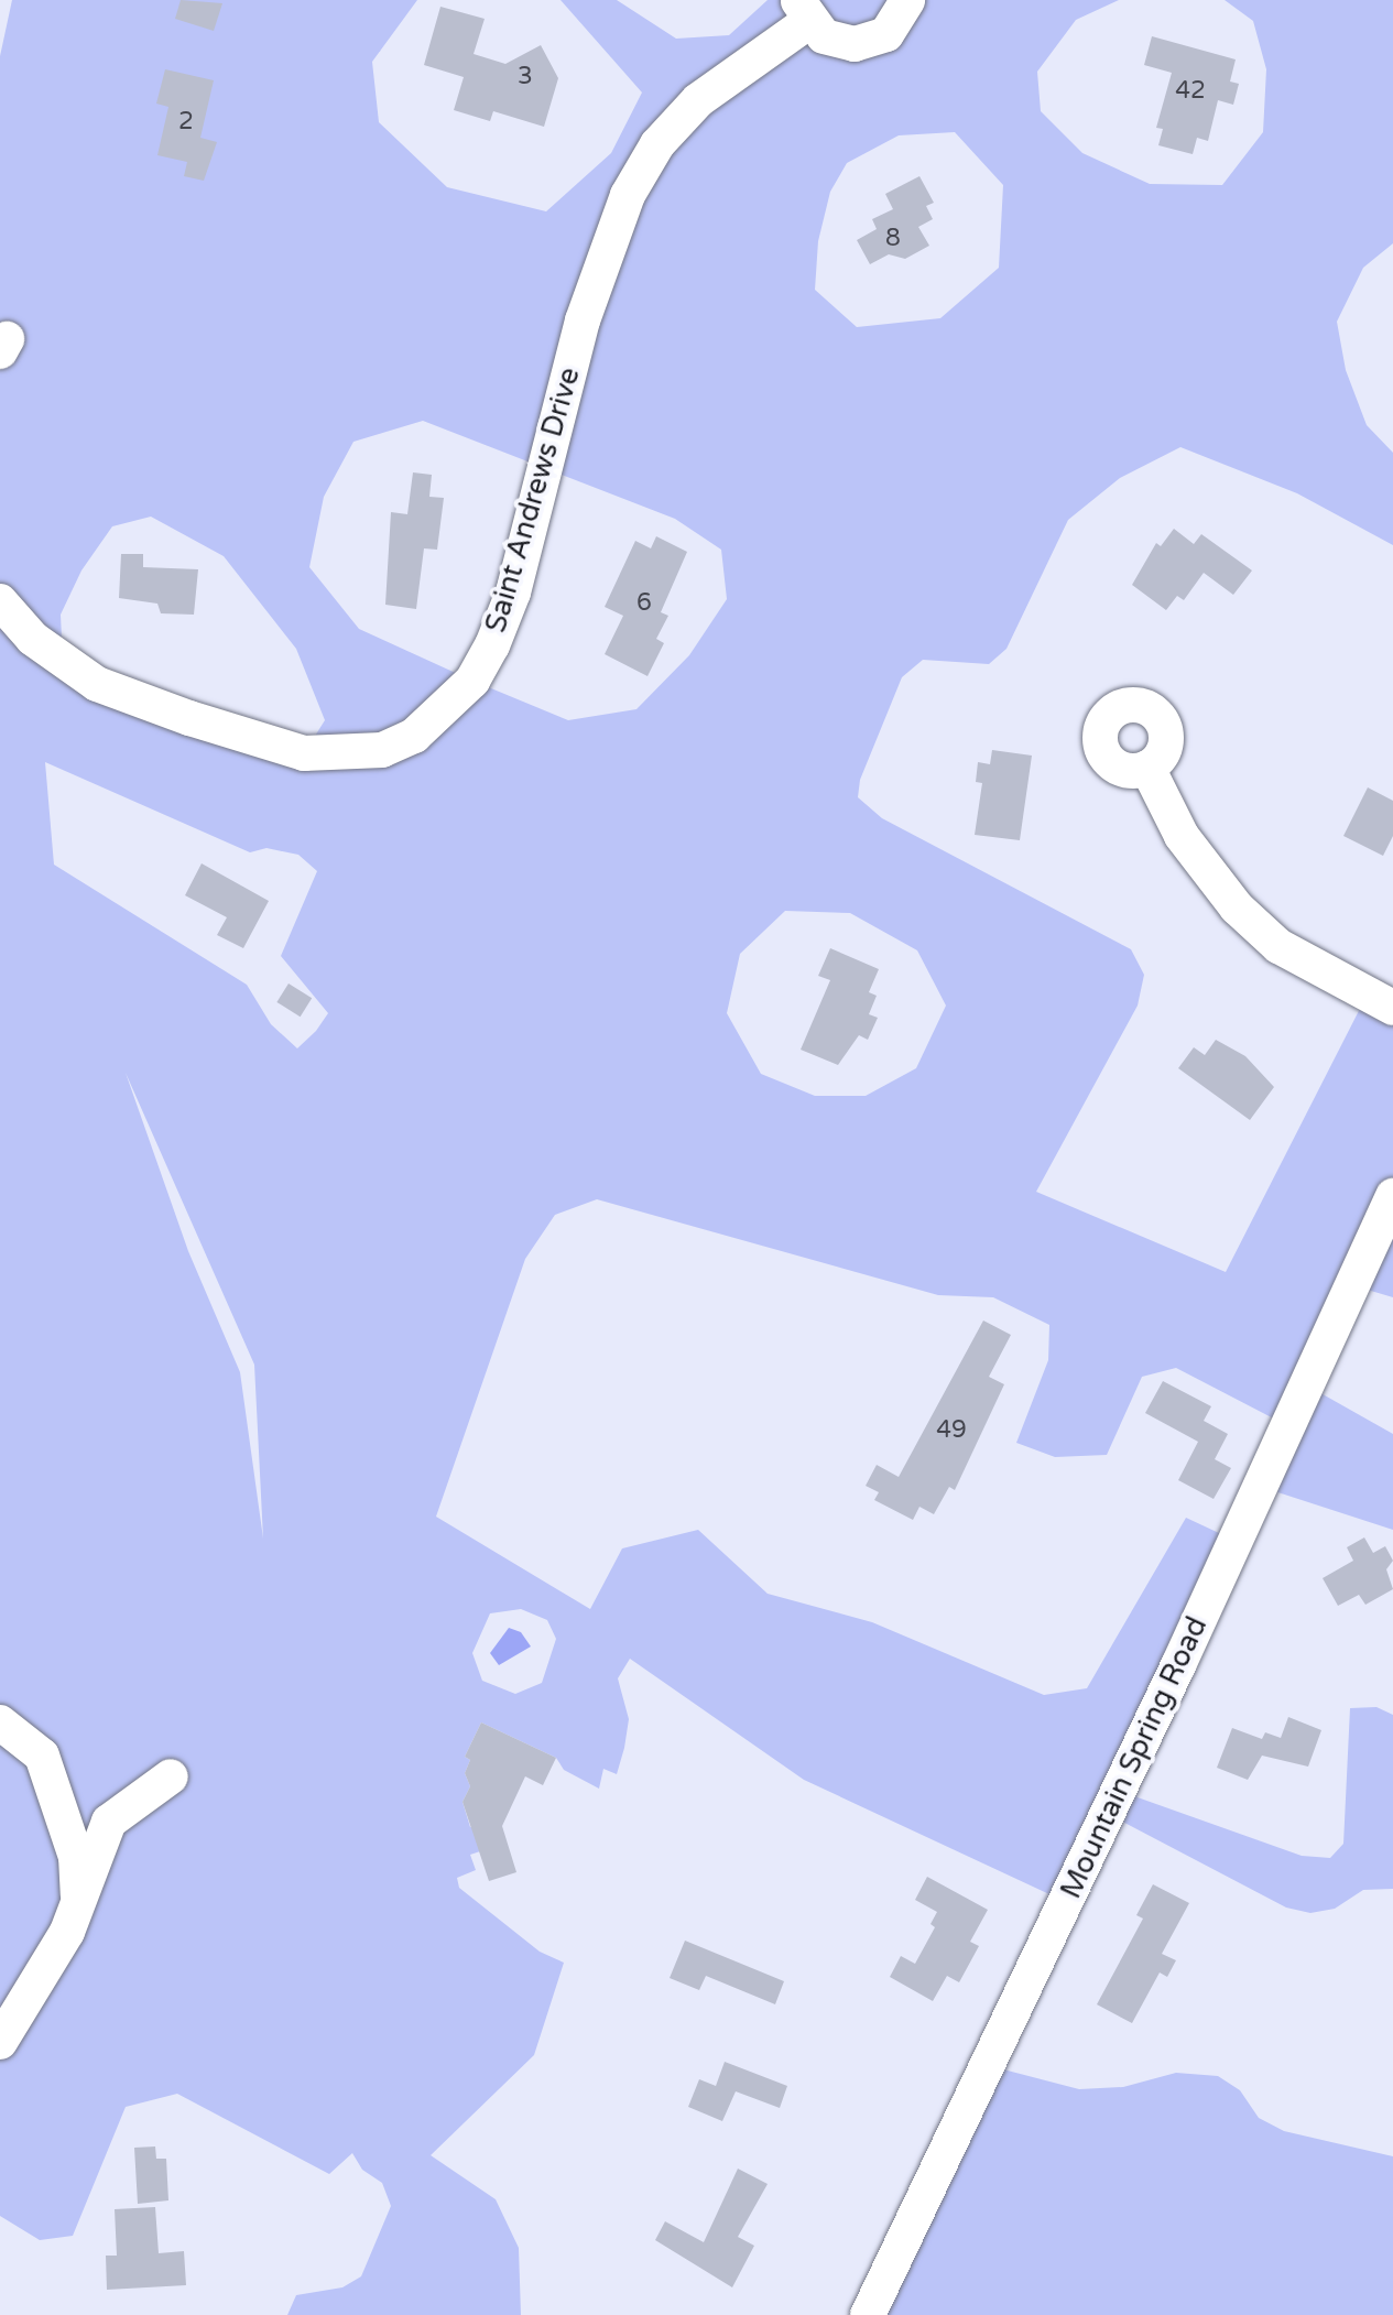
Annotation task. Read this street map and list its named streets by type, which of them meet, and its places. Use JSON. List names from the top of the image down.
{
  "streets": {
    "street": ["Saint Andrews Drive", "Mountain Spring Road"]
  },
  "house_numbers": [
    "3",
    "42",
    "2",
    "8",
    "6",
    "49"
  ]
}
